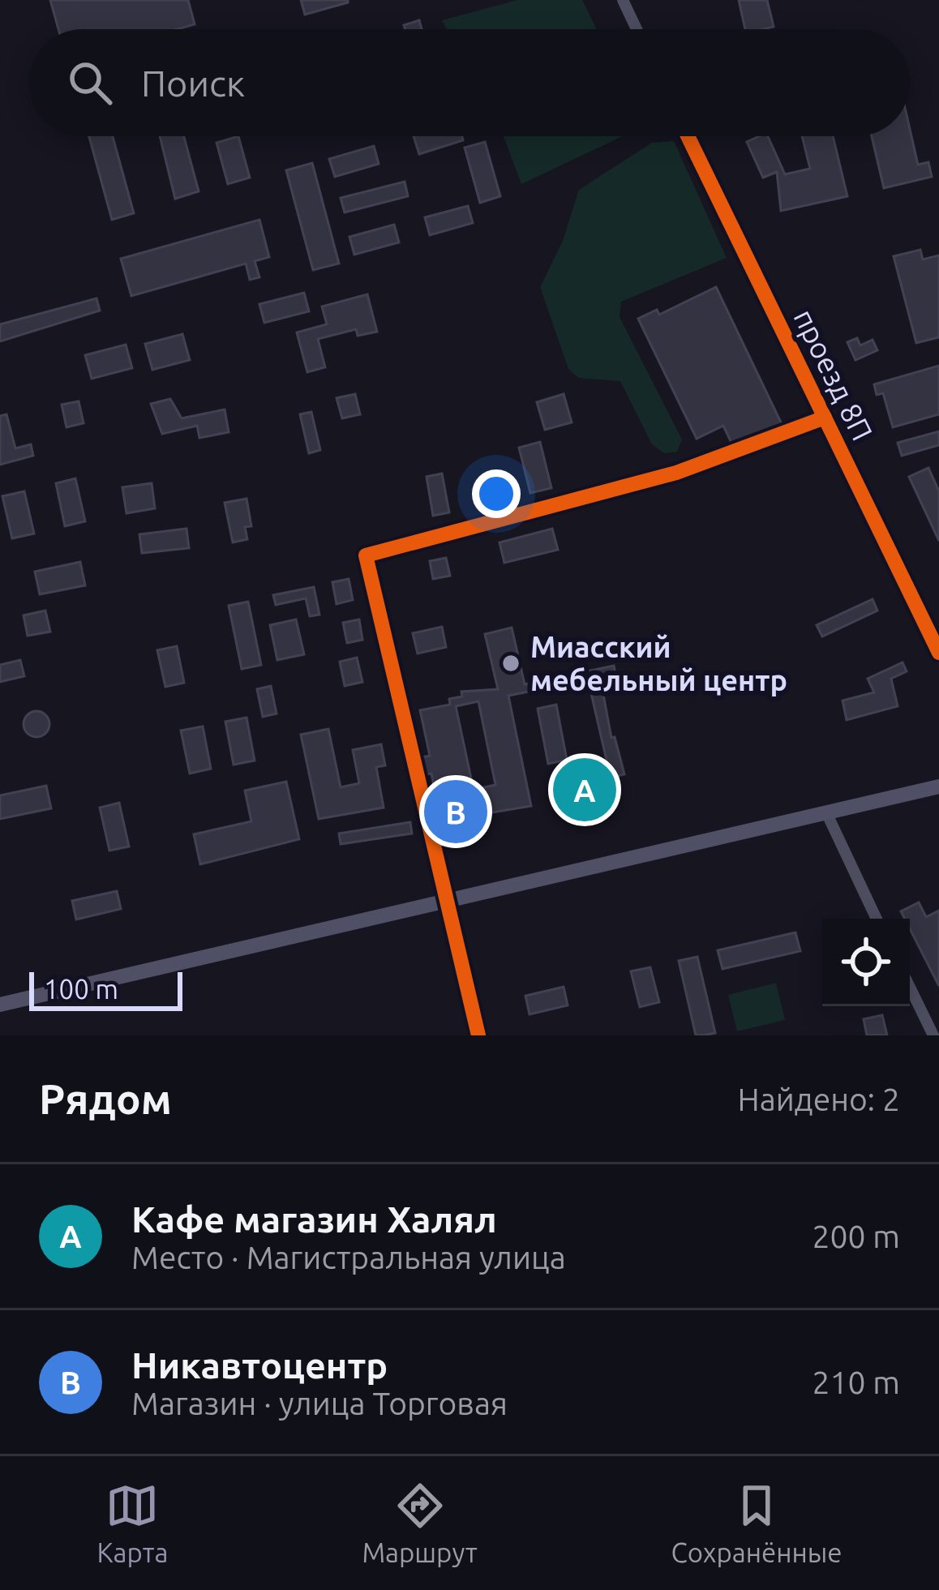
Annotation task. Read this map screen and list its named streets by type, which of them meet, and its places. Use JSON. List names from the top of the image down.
{
  "streets": {
    "street": ["проезд 8П"]
  },
  "places": ["Миасский мебельный центр"],
  "scale_bar": "100 m",
  "page": {
    "search": "Поиск",
    "pins": ["A", "B"],
    "scale": "100 m",
    "heading": ["Рядом", "Найдено: 2"],
    "list": [
      {
        "mark": "A",
        "name": "Кафе магазин Халял",
        "note": "Место · Магистральная улица",
        "value": "200 m"
      },
      {
        "mark": "B",
        "name": "Никавтоцентр",
        "note": "Магазин · улица Торговая",
        "value": "210 m"
      }
    ],
    "nav": ["Карта", "Маршрут", "Сохранённые"]
  }
}
